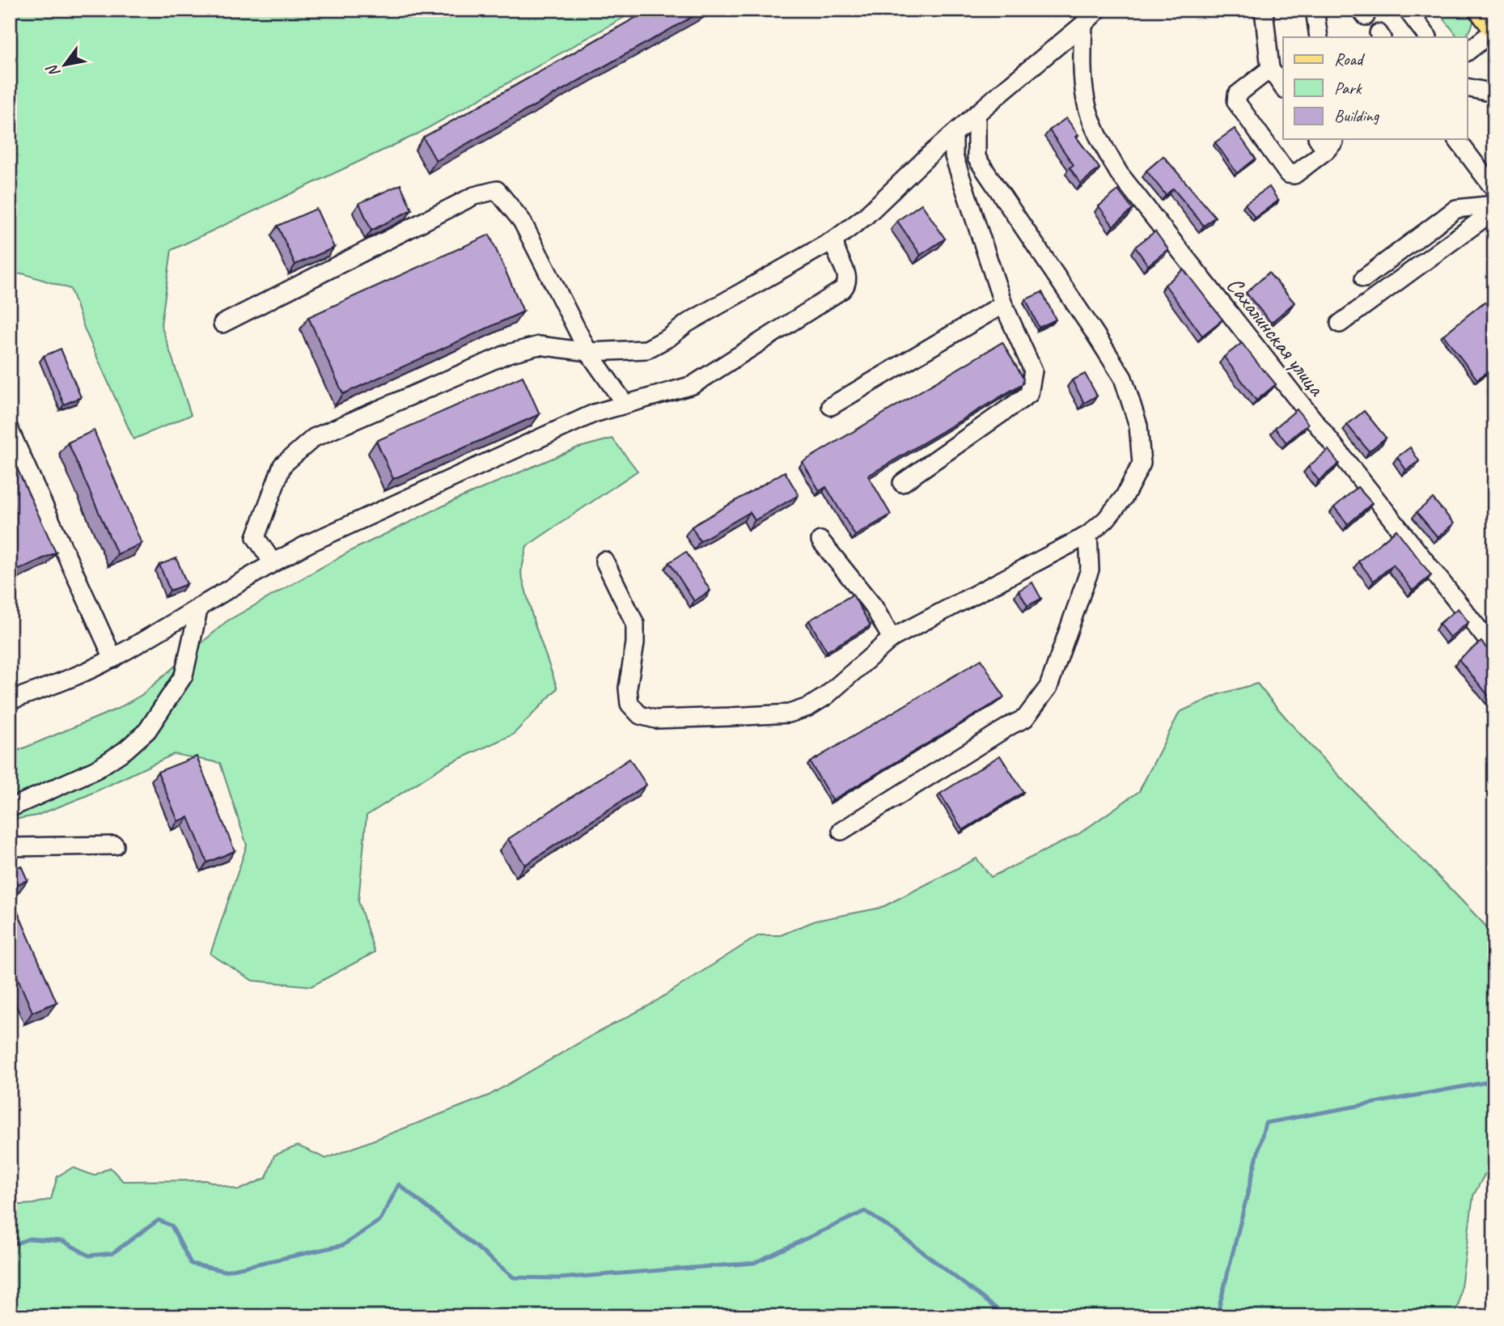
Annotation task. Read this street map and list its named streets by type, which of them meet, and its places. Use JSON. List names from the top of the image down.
{
  "streets": {
    "street": ["Сахалинская улица"]
  },
  "legend": ["Road", "Park", "Building"],
  "north": "bottom left"
}
